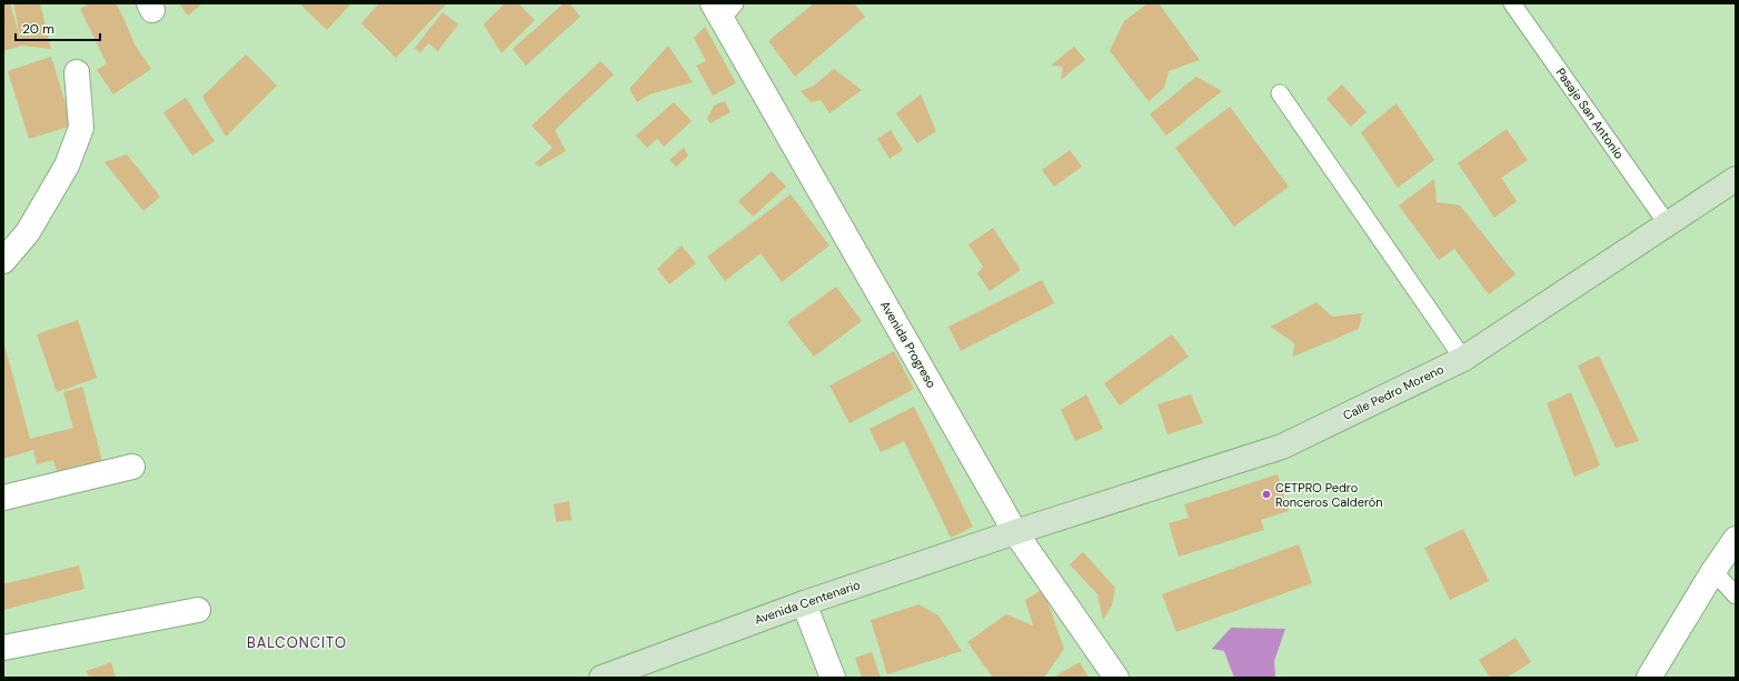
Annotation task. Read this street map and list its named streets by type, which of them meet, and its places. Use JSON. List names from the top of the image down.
{
  "streets": {
    "main road": ["Calle Pedro Moreno", "Avenida Centenario"],
    "street": ["Avenida Progreso"],
    "lane": ["Pasaje San Antonio"]
  },
  "crossings": [
    ["Pasaje San Antonio", "Calle Pedro Moreno"],
    ["Avenida Progreso", "Calle Pedro Moreno"],
    ["Avenida Progreso", "Avenida Centenario"],
    ["Calle Pedro Moreno", "Avenida Centenario"]
  ],
  "districts": ["BALCONCITO"],
  "places": ["CETPRO Pedro Ronceros Calderón"],
  "scale_bar": "20 m"
}
